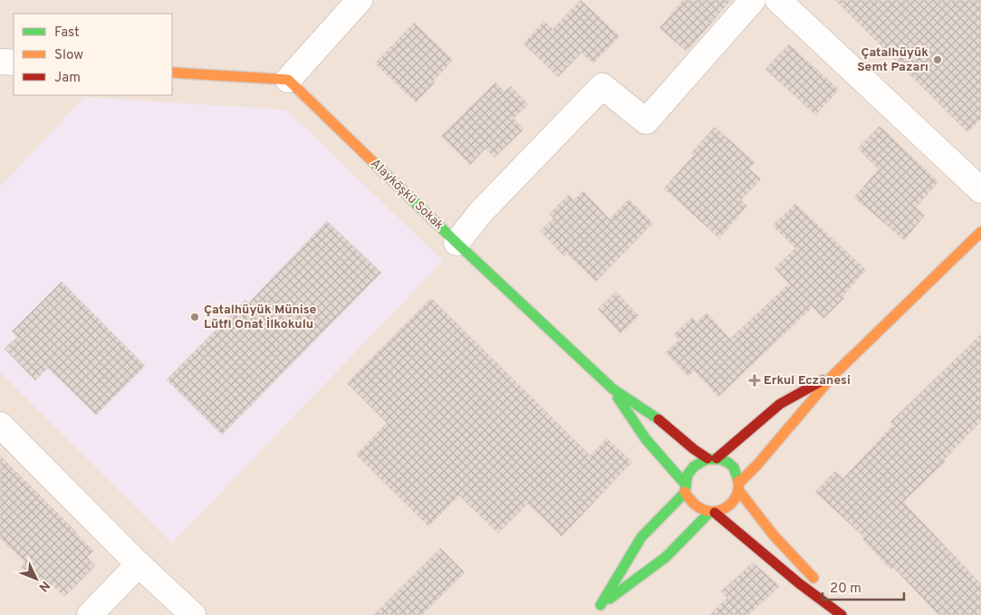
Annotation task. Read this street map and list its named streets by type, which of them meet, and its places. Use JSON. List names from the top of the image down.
{
  "streets": {
    "street": ["Alayköşkü Sokak"]
  },
  "places": {
    "other": ["Çatalhüyük Semt Pazarı", "Çatalhüyük Münise Lütfi Onat İlkokulu"],
    "health": ["Erkul Eczanesi"]
  },
  "legend": ["Fast", "Slow", "Jam"],
  "scale_bar": "20 m",
  "north": "bottom right"
}
